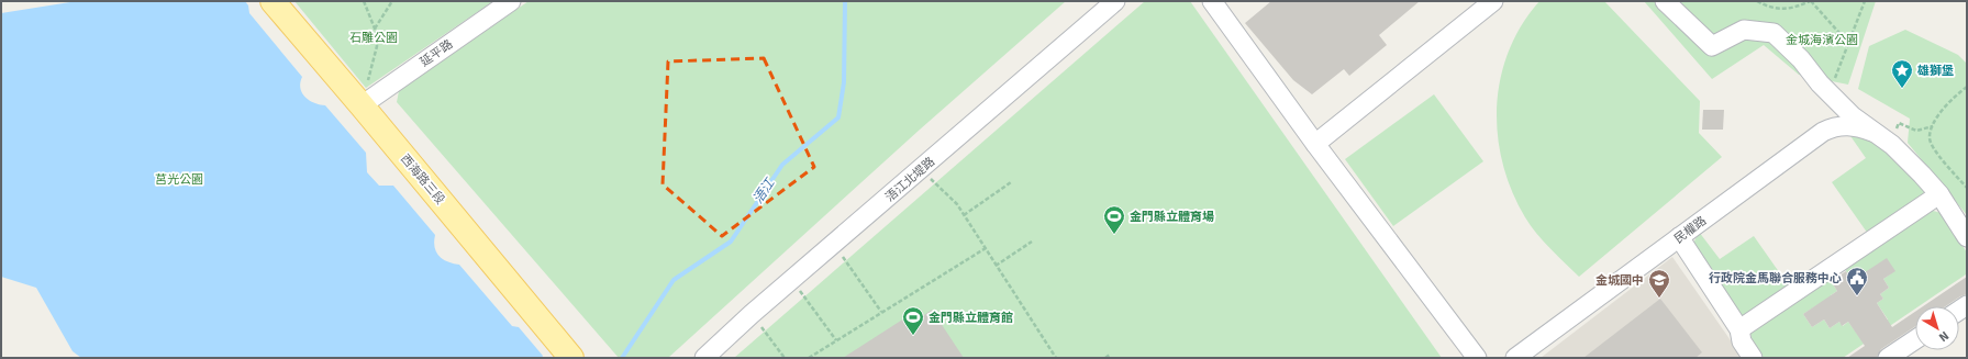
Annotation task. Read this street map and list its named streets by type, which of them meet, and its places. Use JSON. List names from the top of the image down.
{
  "streets": {
    "main road": ["西海路三段"],
    "street": ["延平路", "浯江北堤路", "民權路"]
  },
  "crossings": [
    ["延平路", "西海路三段"]
  ],
  "water": ["浯江"],
  "parks": ["石雕公園", "金城海濱公園", "莒光公園"],
  "places": {
    "place": ["雄獅堡"],
    "sports": ["金門縣立體育場", "金門縣立體育館"],
    "public building": ["行政院金馬聯合服務中心"],
    "school or university": ["金城國中"]
  },
  "north": "bottom right"
}
